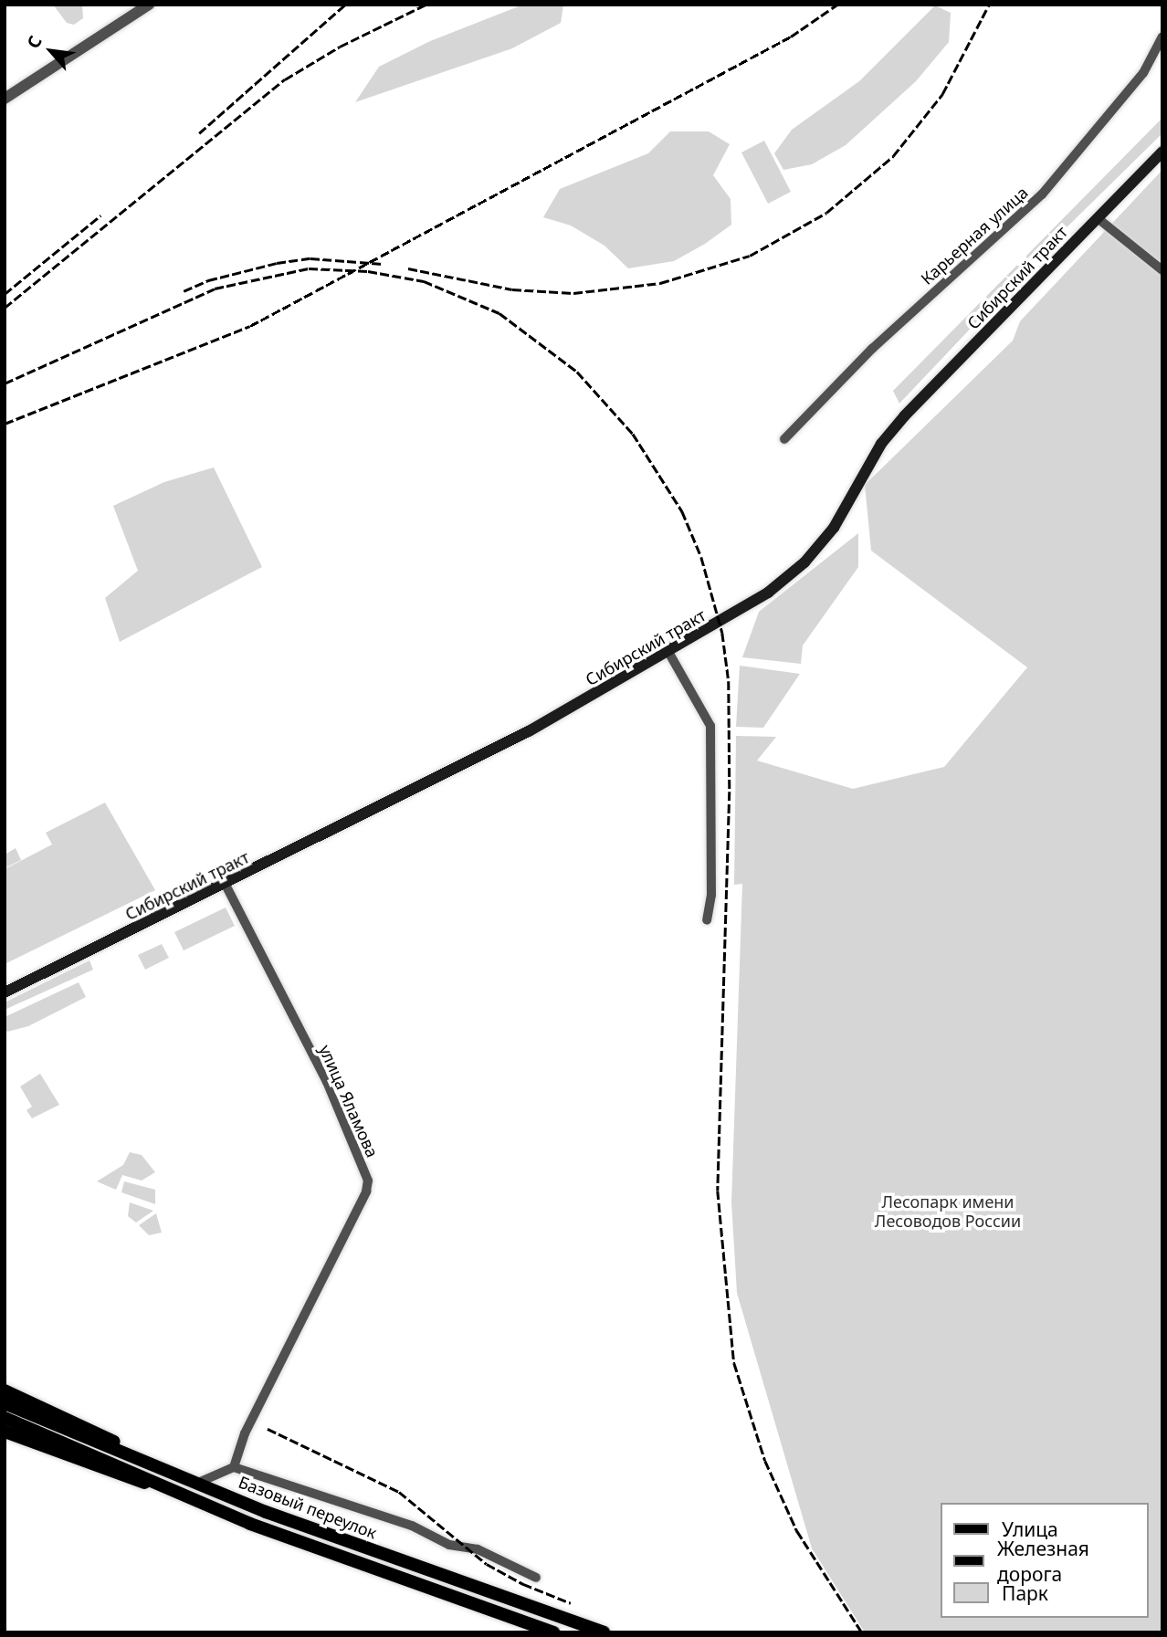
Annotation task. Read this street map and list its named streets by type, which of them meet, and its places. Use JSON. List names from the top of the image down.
{
  "streets": {
    "main road": ["Сибирский тракт", "Базовый переулок"],
    "street": ["Карьерная улица", "улица Яламова"]
  },
  "crossings": [
    ["Сибирский тракт", "улица Яламова"]
  ],
  "parks": ["Лесопарк имени Лесоводов России"],
  "legend": ["Улица", "Железная дорога", "Парк"],
  "north": "top left"
}
